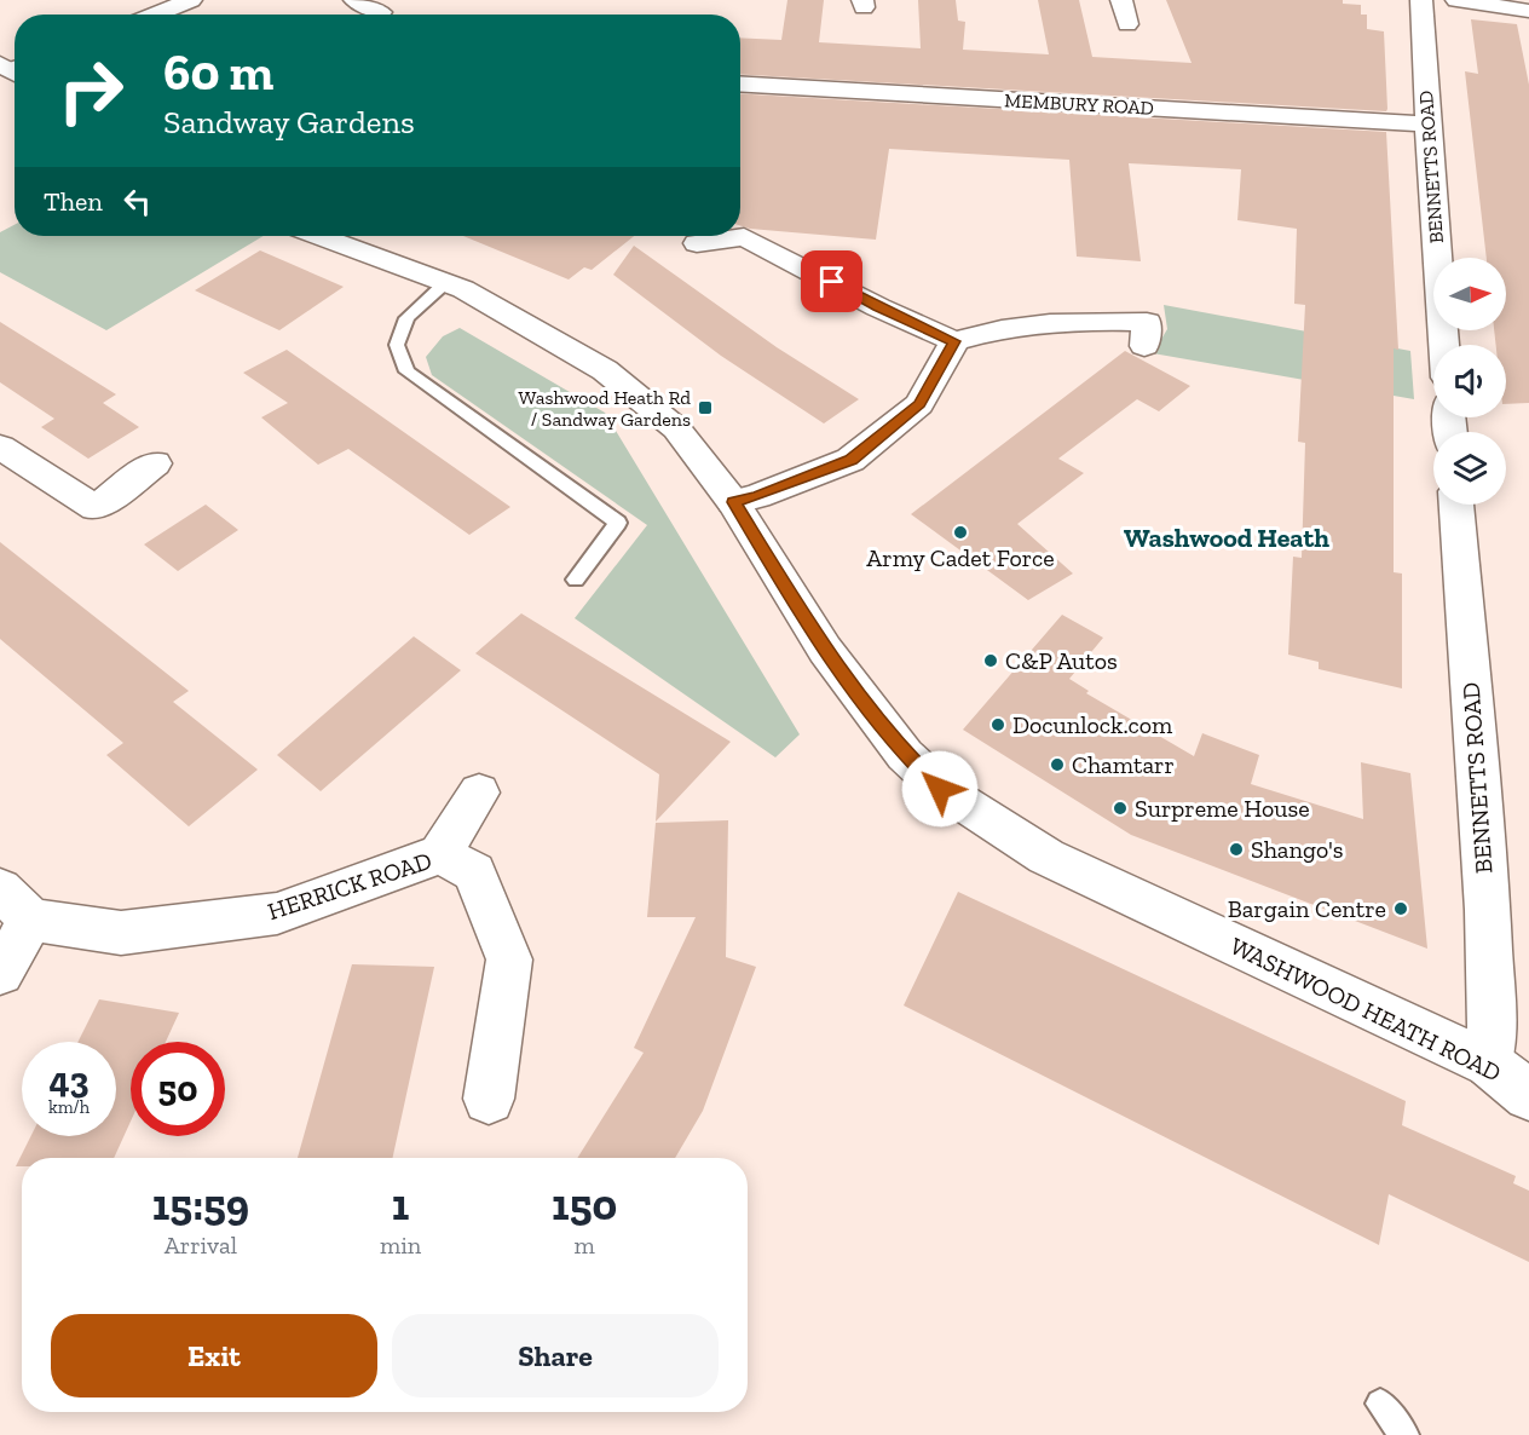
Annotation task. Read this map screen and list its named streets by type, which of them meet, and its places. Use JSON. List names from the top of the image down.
{
  "streets": {
    "street": [
      "MEMBURY ROAD",
      "BENNETTS ROAD",
      "HERRICK ROAD",
      "WASHWOOD HEATH ROAD"
    ]
  },
  "crossings": [
    ["MEMBURY ROAD", "BENNETTS ROAD"],
    ["BENNETTS ROAD", "WASHWOOD HEATH ROAD"]
  ],
  "districts": ["Washwood Heath"],
  "places": {
    "transit": ["Washwood Heath Rd / Sandway Gardens"],
    "other": [
      "Army Cadet Force",
      "C&P Autos",
      "Docunlock.com",
      "Chamtarr",
      "Surpreme House",
      "Shango's",
      "Bargain Centre"
    ]
  },
  "north": "right",
  "page": {
    "turn": ["60 m", "Sandway Gardens"],
    "then": "Then",
    "speed": "43 km/h",
    "limit": "50",
    "eta": [
      "15:59",
      "Arrival",
      "1",
      "min",
      "150",
      "m"
    ],
    "buttons": ["Exit", "Share"]
  }
}
